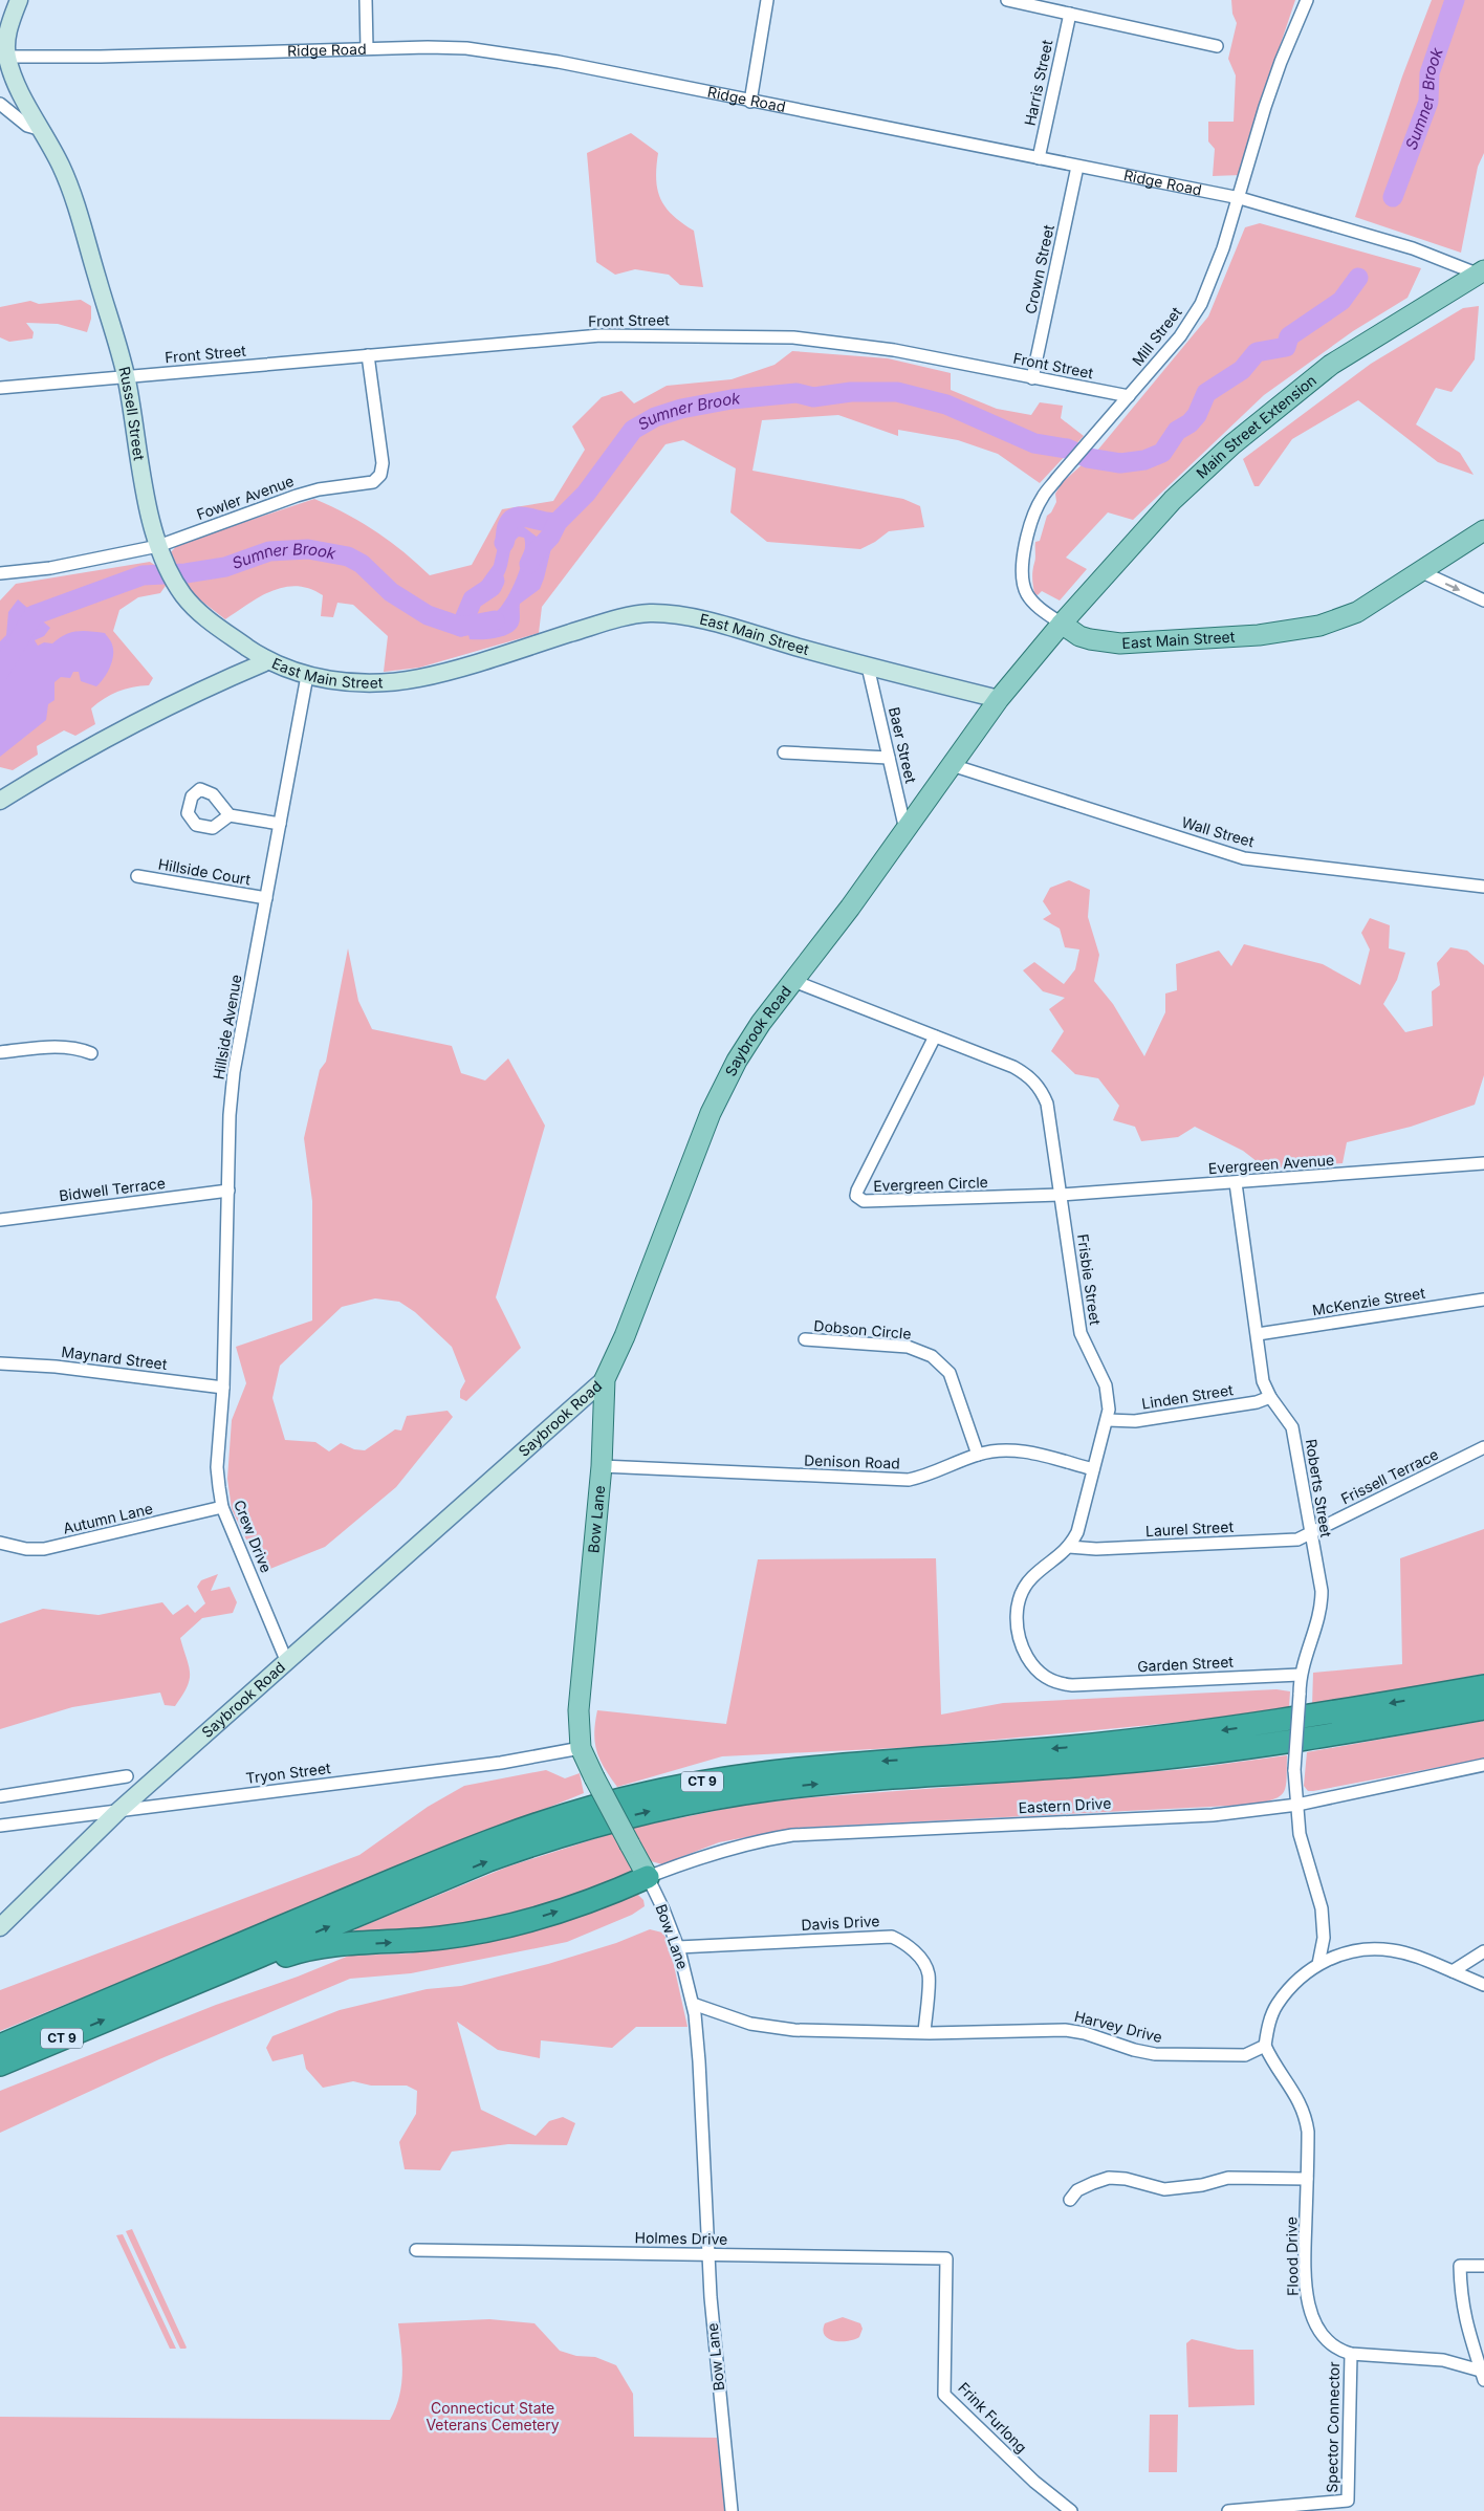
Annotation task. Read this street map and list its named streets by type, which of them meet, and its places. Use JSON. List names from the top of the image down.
{
  "streets": {
    "highway": ["CT 9"],
    "main road": [
      "Russell Street",
      "Main Street Extension",
      "East Main Street",
      "Saybrook Road",
      "Bow Lane"
    ],
    "street": [
      "Ridge Road",
      "Harris Street",
      "Crown Street",
      "Front Street",
      "Mill Street",
      "Fowler Avenue",
      "Baer Street",
      "Wall Street",
      "Hillside Court",
      "Hillside Avenue",
      "Evergreen Avenue",
      "Evergreen Circle",
      "Bidwell Terrace",
      "Frisbie Street",
      "McKenzie Street",
      "Dobson Circle",
      "Maynard Street",
      "Linden Street",
      "Denison Road",
      "Frissell Terrace",
      "Roberts Street",
      "Autumn Lane",
      "Laurel Street",
      "Crew Drive",
      "Garden Street",
      "Tryon Street",
      "Eastern Drive",
      "Davis Drive",
      "Harvey Drive",
      "Holmes Drive",
      "Flood Drive",
      "Frink Furlong",
      "Spector Connector"
    ]
  },
  "crossings": [
    ["Ridge Road", "Harris Street"],
    ["Ridge Road", "Crown Street"],
    ["Ridge Road", "Mill Street"],
    ["Ridge Road", "Russell Street"],
    ["Ridge Road", "Main Street Extension"],
    ["Crown Street", "Front Street"],
    ["Front Street", "Mill Street"],
    ["Front Street", "Russell Street"],
    ["Front Street", "Fowler Avenue"],
    ["Mill Street", "Main Street Extension"],
    ["Mill Street", "East Main Street"],
    ["Russell Street", "Fowler Avenue"],
    ["Russell Street", "East Main Street"],
    ["Main Street Extension", "East Main Street"],
    ["East Main Street", "Baer Street"],
    ["East Main Street", "Hillside Avenue"],
    ["East Main Street", "Saybrook Road"],
    ["Baer Street", "Saybrook Road"],
    ["Wall Street", "Saybrook Road"],
    ["Hillside Court", "Hillside Avenue"],
    ["Hillside Avenue", "Bidwell Terrace"],
    ["Hillside Avenue", "Maynard Street"],
    ["Hillside Avenue", "Crew Drive"],
    ["Saybrook Road", "Frisbie Street"],
    ["Saybrook Road", "Bow Lane"],
    ["Saybrook Road", "Crew Drive"],
    ["Saybrook Road", "Tryon Street"],
    ["Evergreen Avenue", "Evergreen Circle"],
    ["Evergreen Avenue", "Frisbie Street"],
    ["Evergreen Avenue", "Roberts Street"],
    ["Evergreen Circle", "Frisbie Street"],
    ["Frisbie Street", "Linden Street"],
    ["Frisbie Street", "Denison Road"],
    ["Frisbie Street", "Laurel Street"],
    ["Frisbie Street", "Garden Street"],
    ["McKenzie Street", "Roberts Street"],
    ["Dobson Circle", "Denison Road"],
    ["Maynard Street", "Crew Drive"],
    ["Linden Street", "Roberts Street"],
    ["Denison Road", "Bow Lane"],
    ["Frissell Terrace", "Roberts Street"],
    ["Frissell Terrace", "Laurel Street"],
    ["Roberts Street", "Laurel Street"],
    ["Roberts Street", "Garden Street"],
    ["Roberts Street", "Eastern Drive"],
    ["Autumn Lane", "Crew Drive"],
    ["Bow Lane", "Tryon Street"],
    ["Bow Lane", "Eastern Drive"],
    ["Bow Lane", "Davis Drive"],
    ["Bow Lane", "Harvey Drive"],
    ["Bow Lane", "Holmes Drive"],
    ["Davis Drive", "Harvey Drive"],
    ["Harvey Drive", "Flood Drive"],
    ["Holmes Drive", "Frink Furlong"],
    ["Flood Drive", "Spector Connector"]
  ],
  "water": ["Sumner Brook"],
  "parks": ["Connecticut State Veterans Cemetery"]
}
